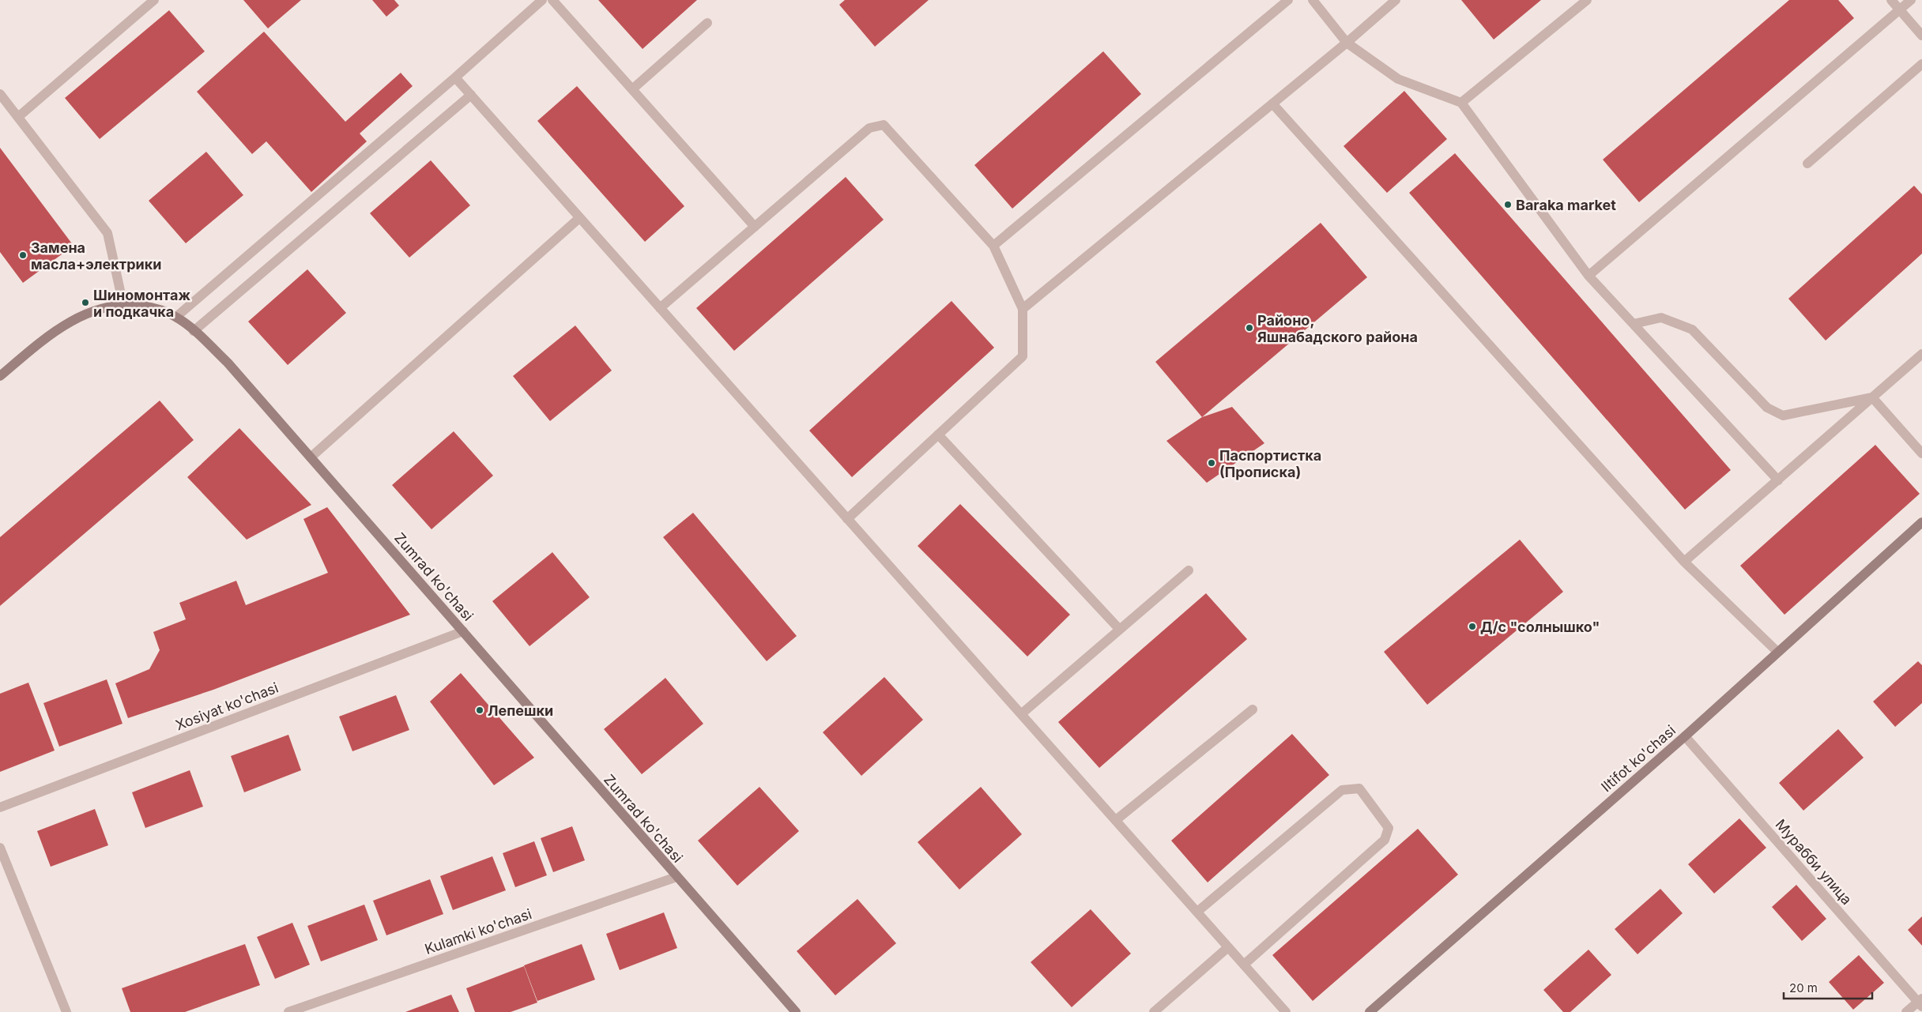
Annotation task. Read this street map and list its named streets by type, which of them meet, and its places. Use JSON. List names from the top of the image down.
{
  "streets": {
    "street": [
      "Zumrad ko'chasi",
      "Xosiyat ko'chasi",
      "Iltifot ko'chasi",
      "Мурабби улица",
      "Kulamki ko'chasi"
    ]
  },
  "crossings": [
    ["Zumrad ko'chasi", "Xosiyat ko'chasi"],
    ["Zumrad ko'chasi", "Kulamki ko'chasi"],
    ["Iltifot ko'chasi", "Мурабби улица"]
  ],
  "places": [
    "Baraka market",
    "Замена масла+электрики",
    "Шиномонтаж и подкачка",
    "Районо, Яшнабадского района",
    "Паспортистка (Прописка)",
    "Д/с \"солнышко\"",
    "Лепешки"
  ],
  "scale_bar": "20 m"
}
